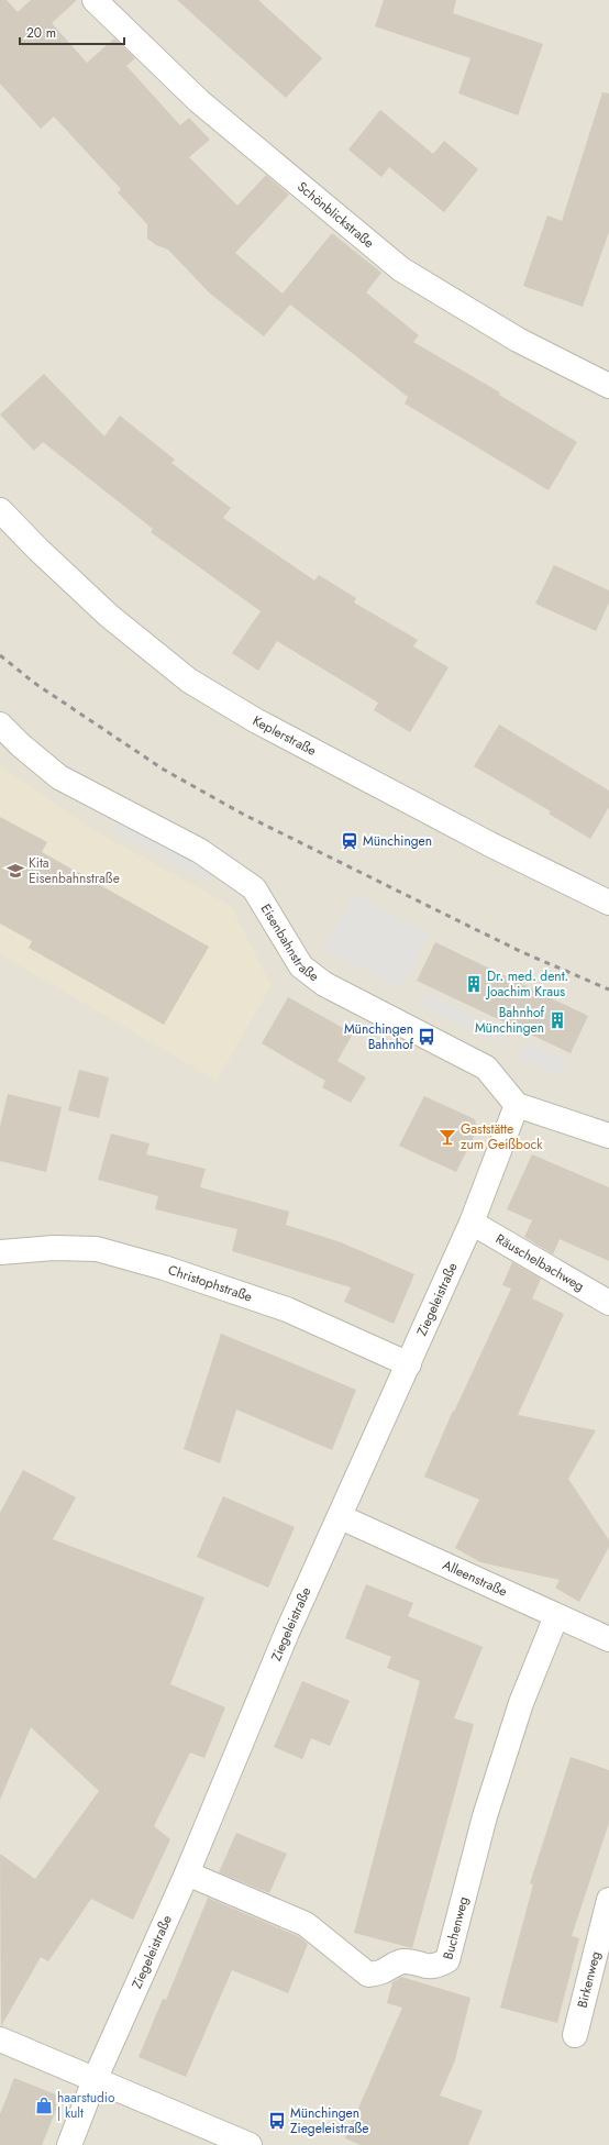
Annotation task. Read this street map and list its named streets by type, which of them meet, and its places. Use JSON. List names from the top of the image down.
{
  "streets": {
    "street": [
      "Schönblickstraße",
      "Keplerstraße",
      "Eisenbahnstraße",
      "Räuschelbachweg",
      "Christophstraße",
      "Ziegeleistraße",
      "Alleenstraße",
      "Buchenweg",
      "Birkenweg"
    ]
  },
  "crossings": [
    ["Eisenbahnstraße", "Ziegeleistraße"],
    ["Räuschelbachweg", "Ziegeleistraße"],
    ["Christophstraße", "Ziegeleistraße"],
    ["Ziegeleistraße", "Alleenstraße"],
    ["Ziegeleistraße", "Buchenweg"],
    ["Alleenstraße", "Buchenweg"]
  ],
  "places": {
    "station": ["Münchingen"],
    "school or university": ["Kita Eisenbahnstraße"],
    "building": ["Dr. med. dent. Joachim Kraus", "Bahnhof Münchingen"],
    "bus stop": ["Münchingen Bahnhof", "Münchingen Ziegeleistraße"],
    "bar": ["Gaststätte zum Geißbock"],
    "shop": ["haarstudio | kult"]
  },
  "scale_bar": "20 m"
}
